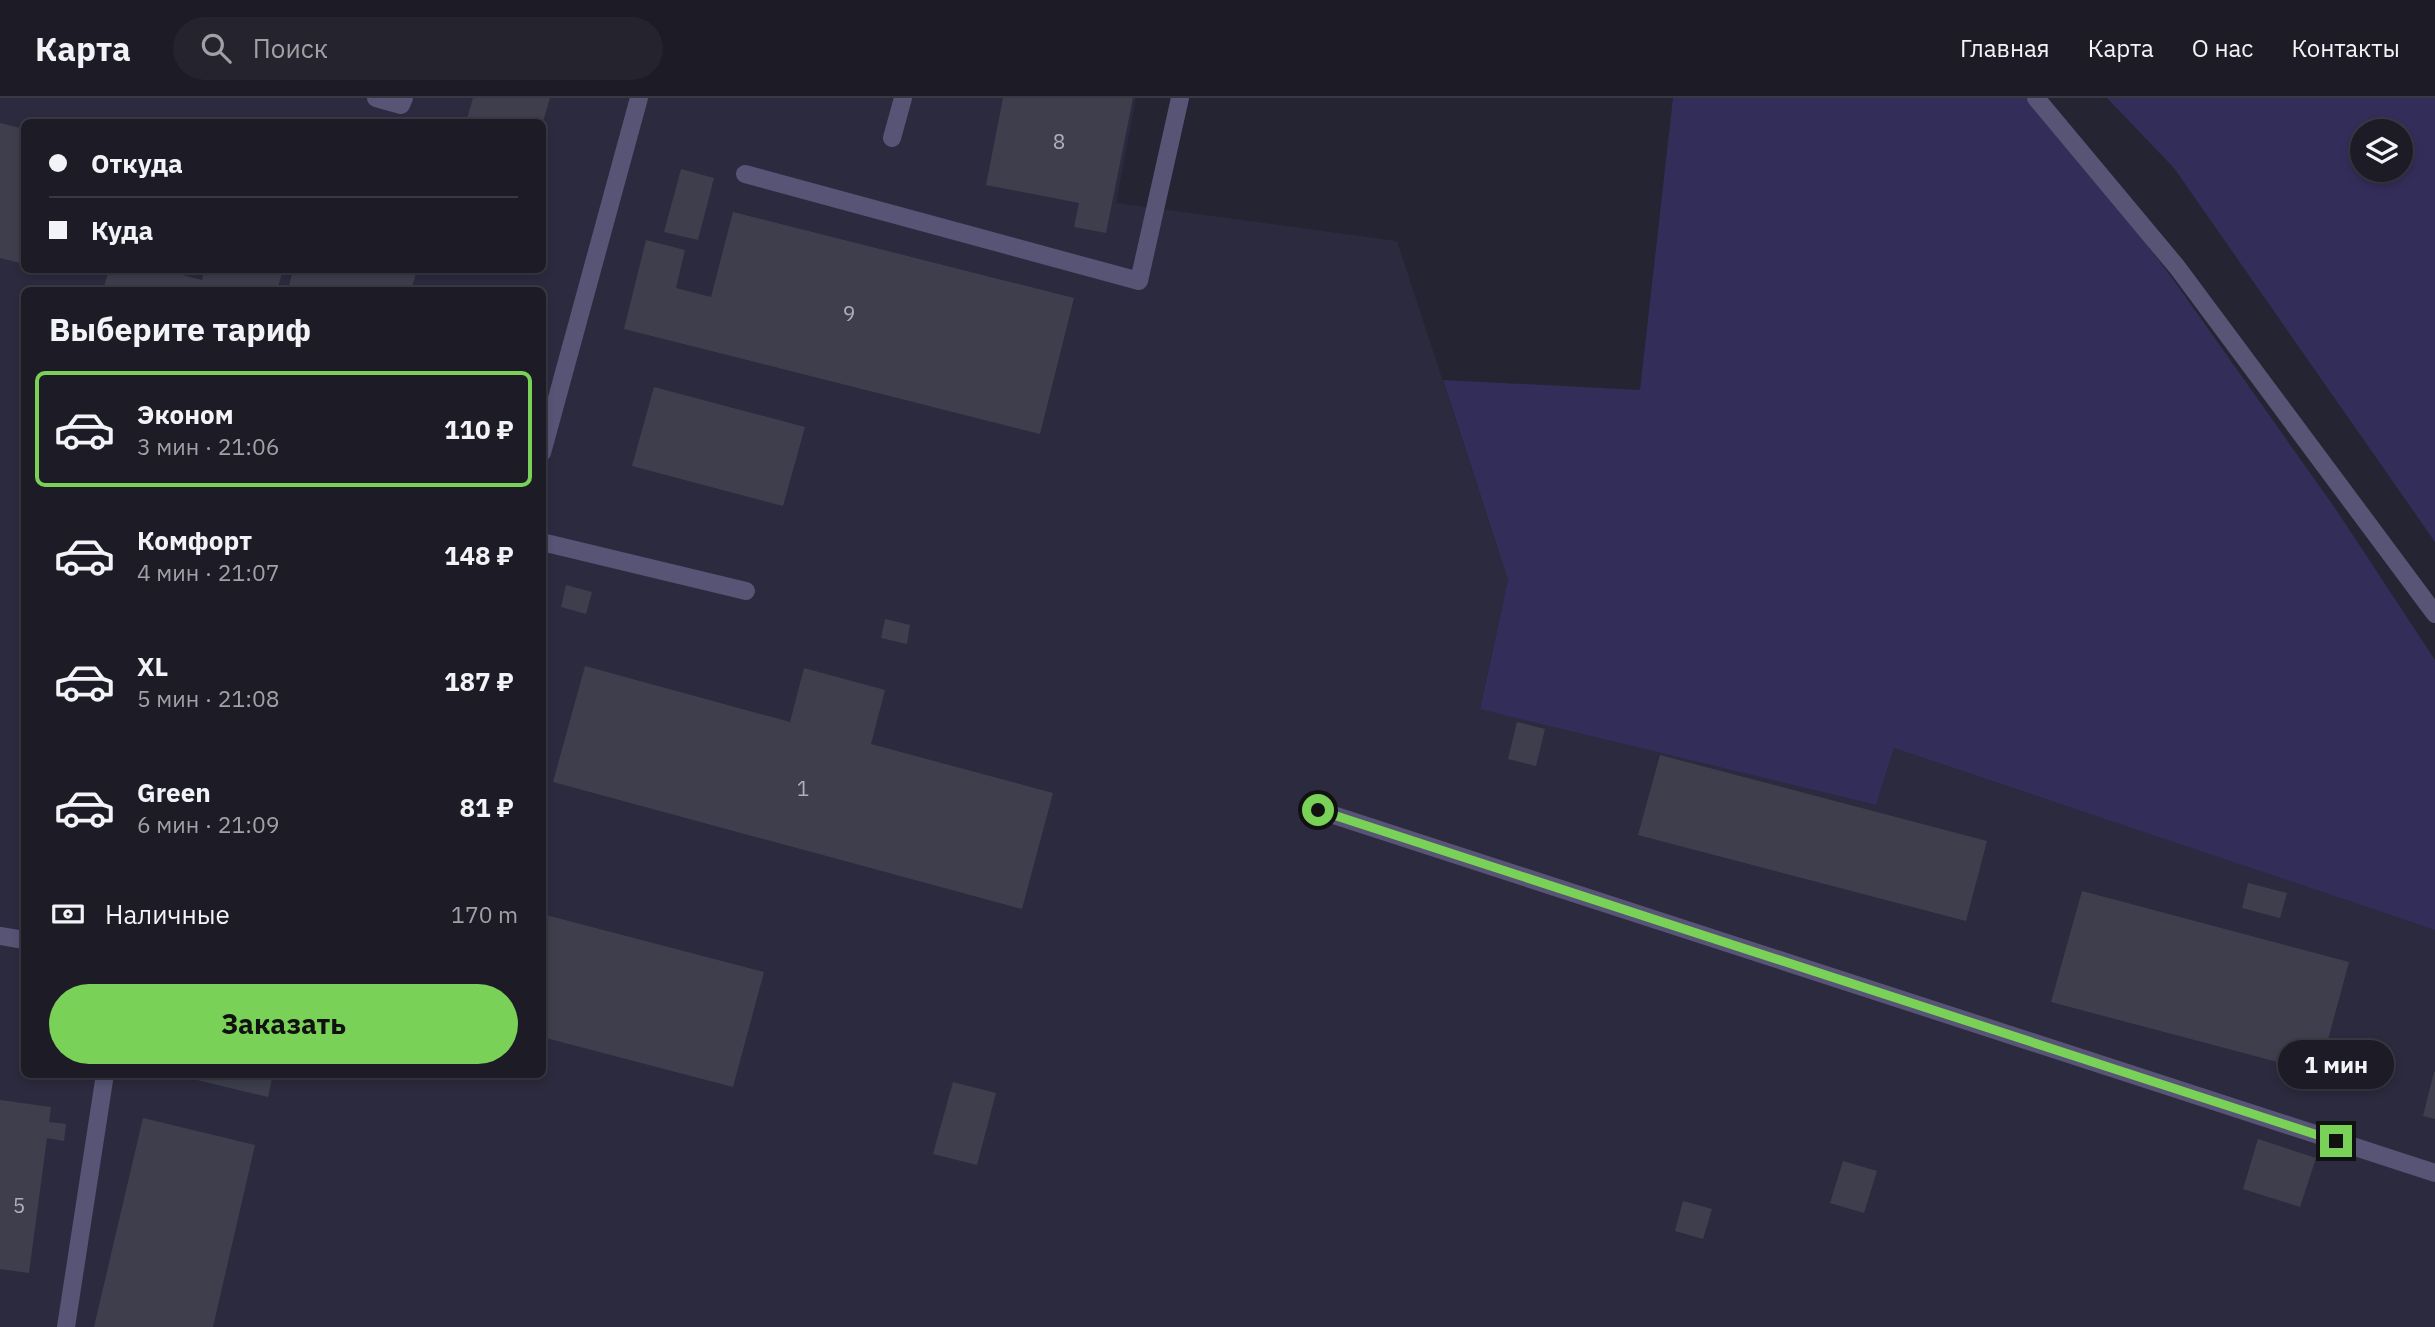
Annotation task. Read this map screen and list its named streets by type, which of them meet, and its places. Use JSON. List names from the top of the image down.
{
  "house_numbers": [
    "8",
    "9",
    "1",
    "5"
  ],
  "page": {
    "header": "Карта",
    "search": "Поиск",
    "nav": [
      "Главная",
      "Карта",
      "О нас",
      "Контакты"
    ],
    "banner": ["Откуда", "Куда"],
    "heading": "Выберите тариф",
    "list": [
      {
        "name": "Эконом",
        "note": "3 мин · 21:06",
        "value": "110 ₽"
      },
      {
        "name": "Комфорт",
        "note": "4 мин · 21:07",
        "value": "148 ₽"
      },
      {
        "name": "XL",
        "note": "5 мин · 21:08",
        "value": "187 ₽"
      },
      {
        "name": "Green",
        "note": "6 мин · 21:09",
        "value": "81 ₽"
      }
    ],
    "pay": ["Наличные", "170 m"],
    "buttons": "Заказать",
    "bubble": "1 мин"
  }
}
